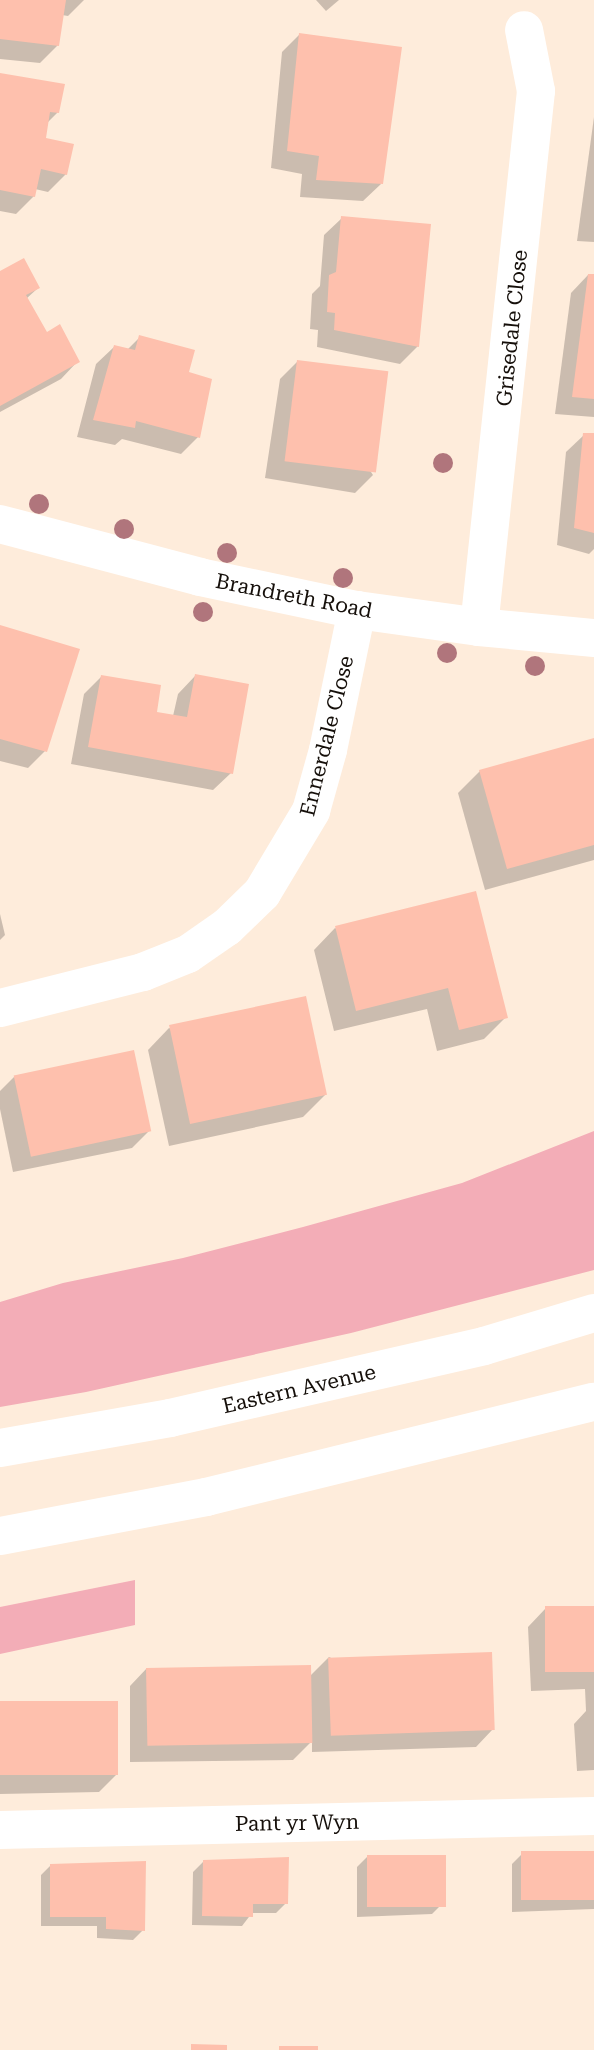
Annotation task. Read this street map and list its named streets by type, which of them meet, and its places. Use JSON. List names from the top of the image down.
{
  "streets": {
    "main road": [
      "Grisedale Close",
      "Brandreth Road",
      "Ennerdale Close",
      "Eastern Avenue",
      "Pant yr Wyn"
    ]
  },
  "crossings": [
    ["Grisedale Close", "Brandreth Road"],
    ["Brandreth Road", "Ennerdale Close"]
  ]
}
